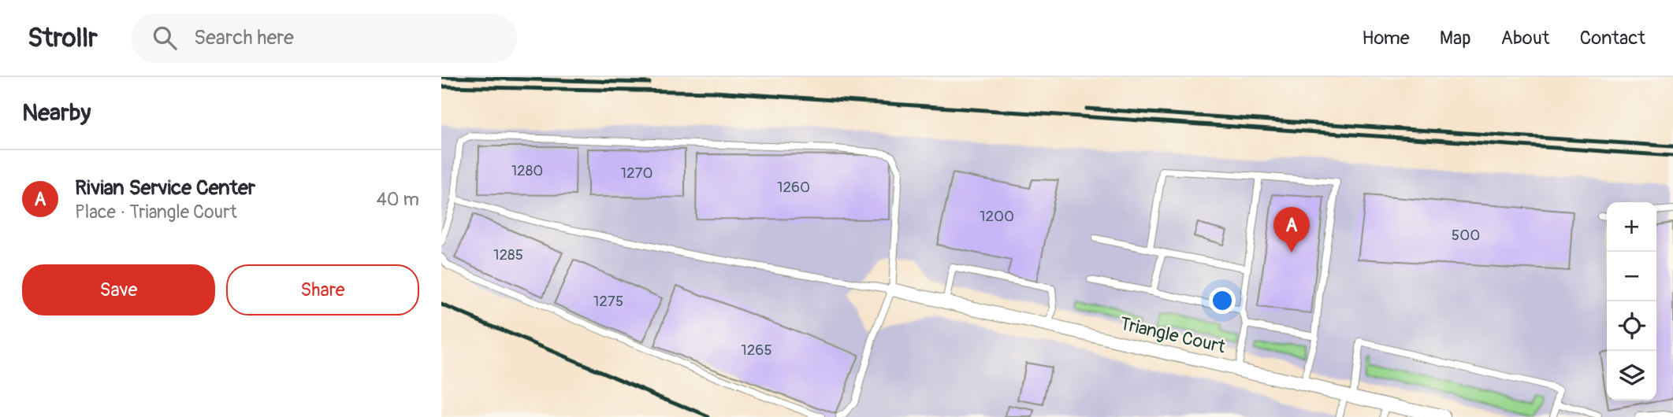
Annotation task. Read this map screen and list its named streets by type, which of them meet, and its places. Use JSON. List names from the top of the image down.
{
  "streets": {
    "street": ["Triangle Court"]
  },
  "house_numbers": [
    "1280",
    "1270",
    "1260",
    "1200",
    "500",
    "1285",
    "1275",
    "1265"
  ],
  "page": {
    "header": "Strollr",
    "search": "Search here",
    "nav": [
      "Home",
      "Map",
      "About",
      "Contact"
    ],
    "heading": "Nearby",
    "list": [
      {
        "mark": "A",
        "name": "Rivian Service Center",
        "note": "Place · Triangle Court",
        "value": "40 m"
      }
    ],
    "map_buttons": ["+", "−"],
    "pins": "A",
    "buttons": ["Save", "Share"]
  }
}
